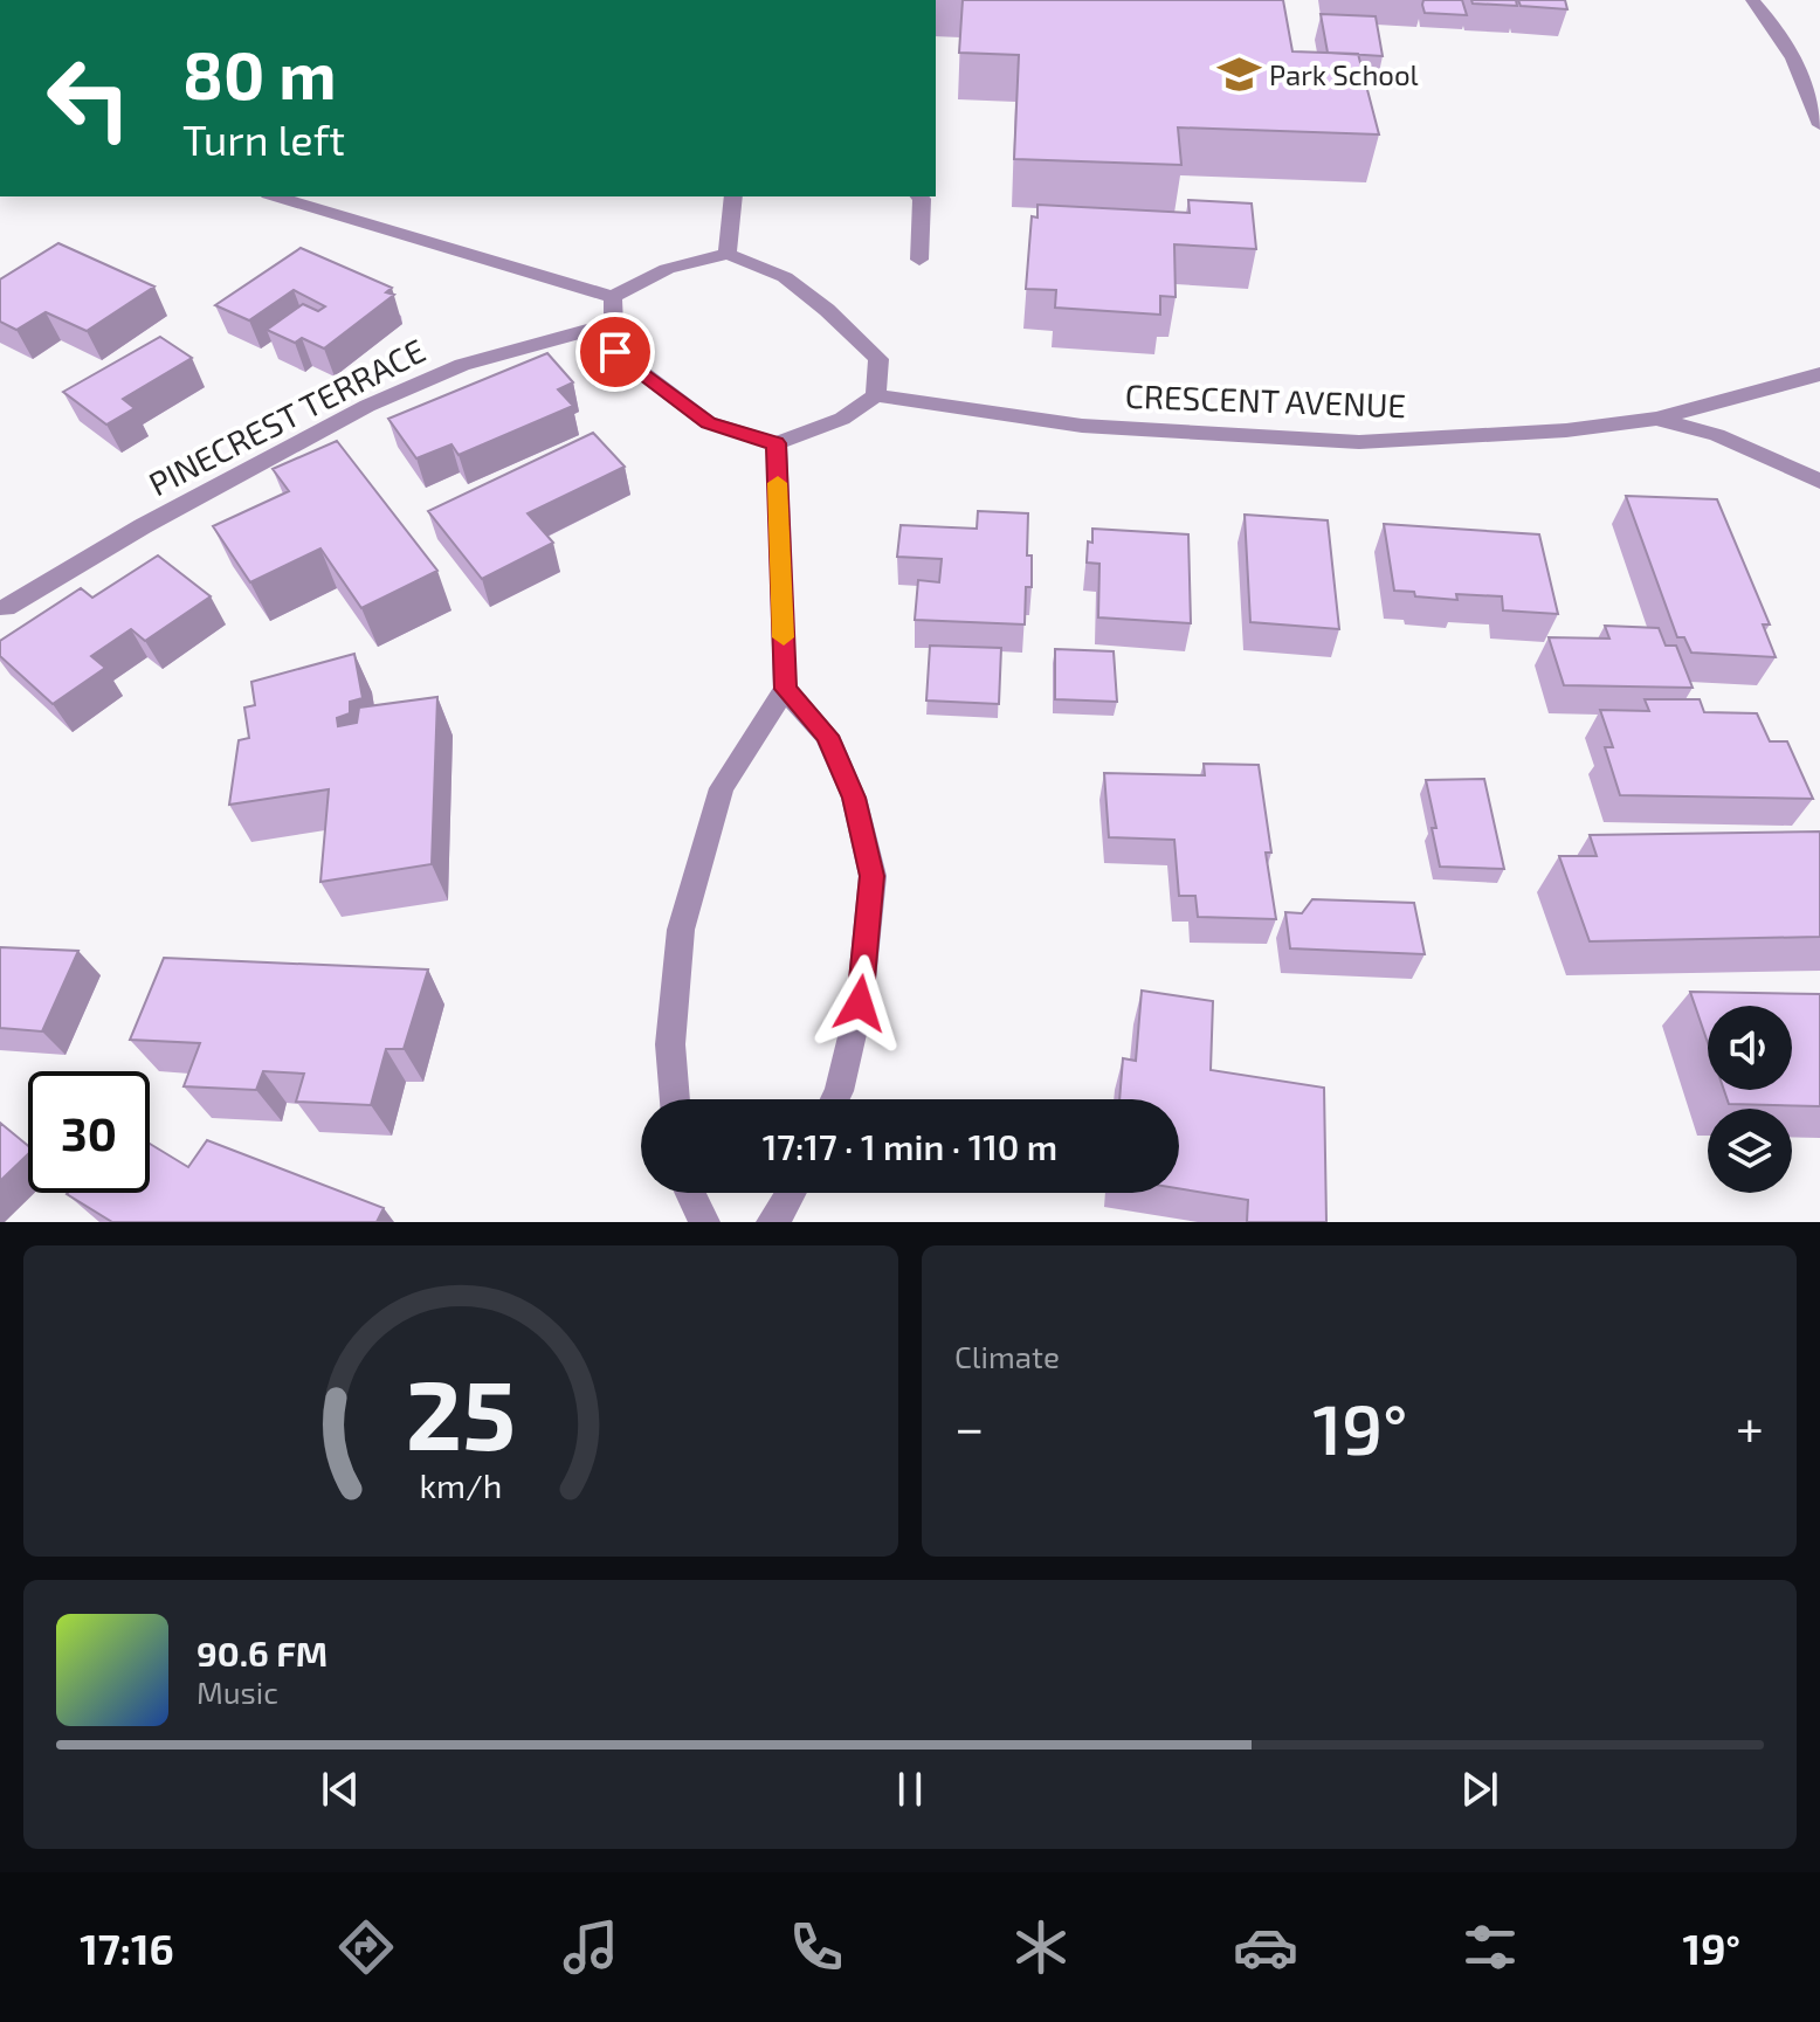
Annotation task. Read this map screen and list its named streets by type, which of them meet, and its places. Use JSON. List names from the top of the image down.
{
  "streets": {
    "street": ["CRESCENT AVENUE", "PINECREST TERRACE"]
  },
  "places": {
    "school or university": ["Park School"]
  },
  "page": {
    "turn": ["80 m", "Turn left"],
    "limit": "30",
    "trip": "17:17 · 1 min · 110 m",
    "tile": "Climate",
    "heat": ["−", "19°", "+"],
    "song": ["90.6 FM", "Music"],
    "tabs": ["17:16", "19°"],
    "gauge": ["25", "km/h"]
  }
}
